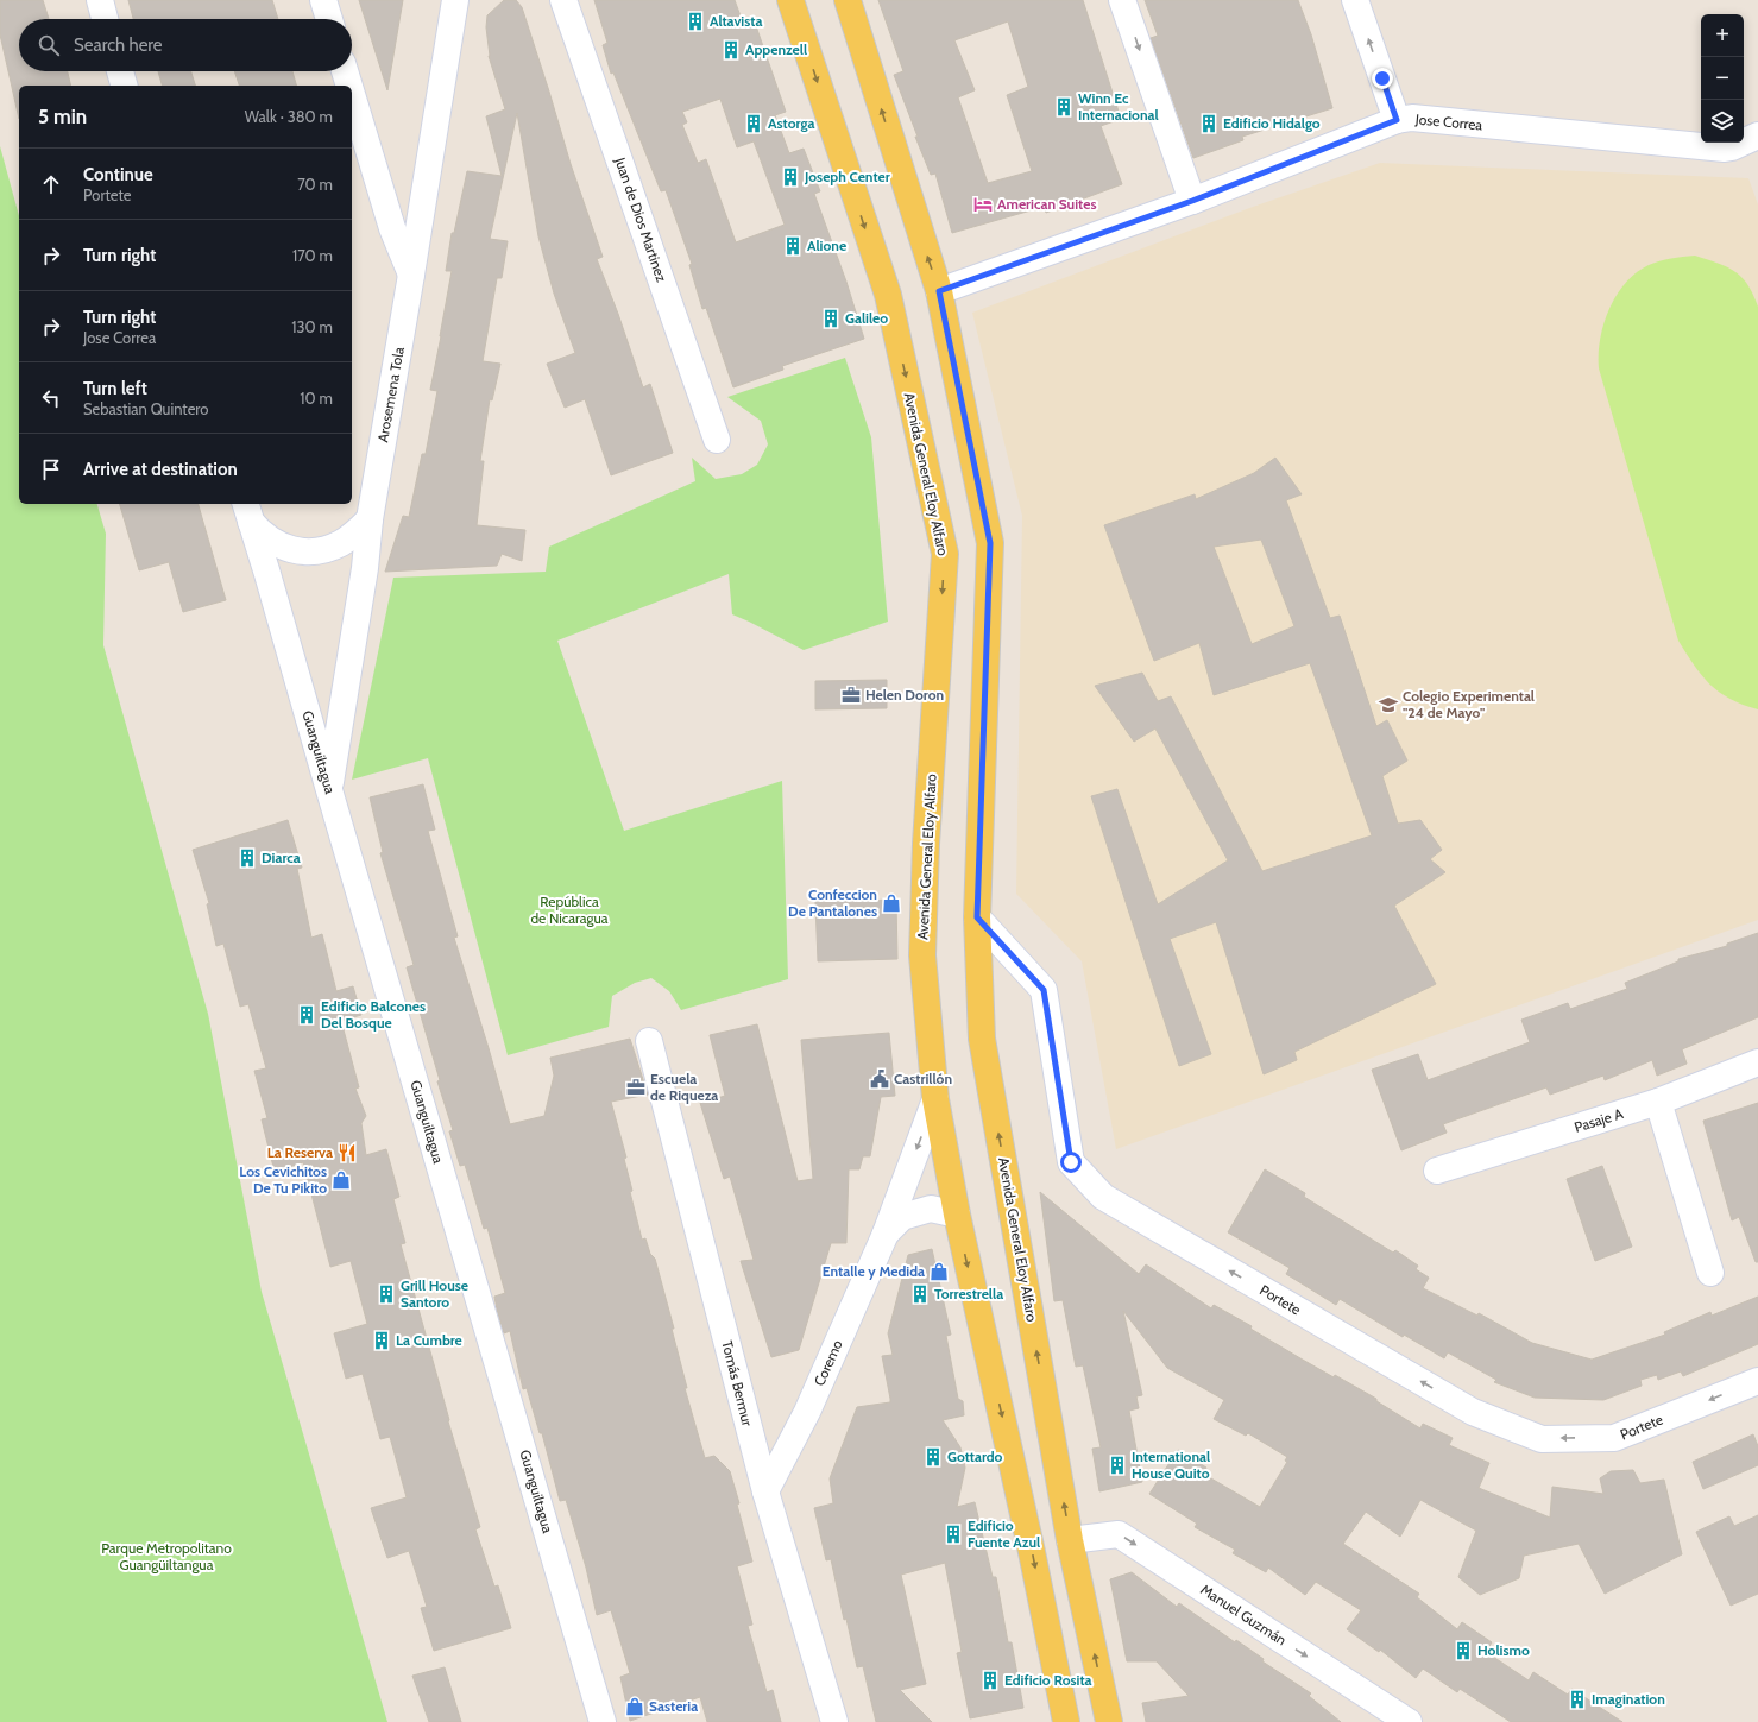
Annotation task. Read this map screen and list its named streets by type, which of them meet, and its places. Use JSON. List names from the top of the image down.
{
  "streets": {
    "main road": ["Avenida General Eloy Alfaro"],
    "street": [
      "Jose Correa",
      "Juan de Dios Martinez",
      "Arosemena Tola",
      "Guanguiltagua",
      "Pasaje A",
      "Portete",
      "Coremo",
      "Tomás Bermur",
      "Manuel Guzmán"
    ]
  },
  "crossings": [
    ["Jose Correa", "Avenida General Eloy Alfaro"],
    ["Arosemena Tola", "Guanguiltagua"],
    ["Avenida General Eloy Alfaro", "Portete"],
    ["Avenida General Eloy Alfaro", "Coremo"],
    ["Avenida General Eloy Alfaro", "Manuel Guzmán"],
    ["Coremo", "Tomás Bermur"]
  ],
  "one_way": ["Portete", "Manuel Guzmán"],
  "parks": ["República de Nicaragua", "Parque Metropolitano Guangüiltangua"],
  "places": {
    "building": [
      "Altavista",
      "Appenzell",
      "Winn Ec Internacional",
      "Astorga",
      "Edificio Hidalgo",
      "Joseph Center",
      "Alione",
      "Galileo",
      "Diarca",
      "Edificio Balcones Del Bosque",
      "Grill House Santoro",
      "Torrestrella",
      "La Cumbre",
      "Gottardo",
      "International House Quito",
      "Edificio Fuente Azul",
      "Holismo",
      "Edificio Rosita",
      "Imagination"
    ],
    "hotel": ["American Suites"],
    "office": ["Helen Doron", "Escuela de Riqueza"],
    "school or university": ["Colegio Experimental \"24 de Mayo\""],
    "shop": [
      "Confeccion De Pantalones",
      "Los Cevichitos De Tu Pikito",
      "Entalle y Medida",
      "Sasteria"
    ],
    "public building": ["Castrillón"],
    "restaurant": ["La Reserva"]
  },
  "page": {
    "map_buttons": ["+", "−"],
    "search": "Search here",
    "heading": ["5 min", "Walk · 380 m"],
    "list": [
      ["Continue", "Portete", "70 m"],
      ["Turn right", "170 m"],
      ["Turn right", "Jose Correa", "130 m"],
      ["Turn left", "Sebastian Quintero", "10 m"],
      "Arrive at destination"
    ]
  }
}
